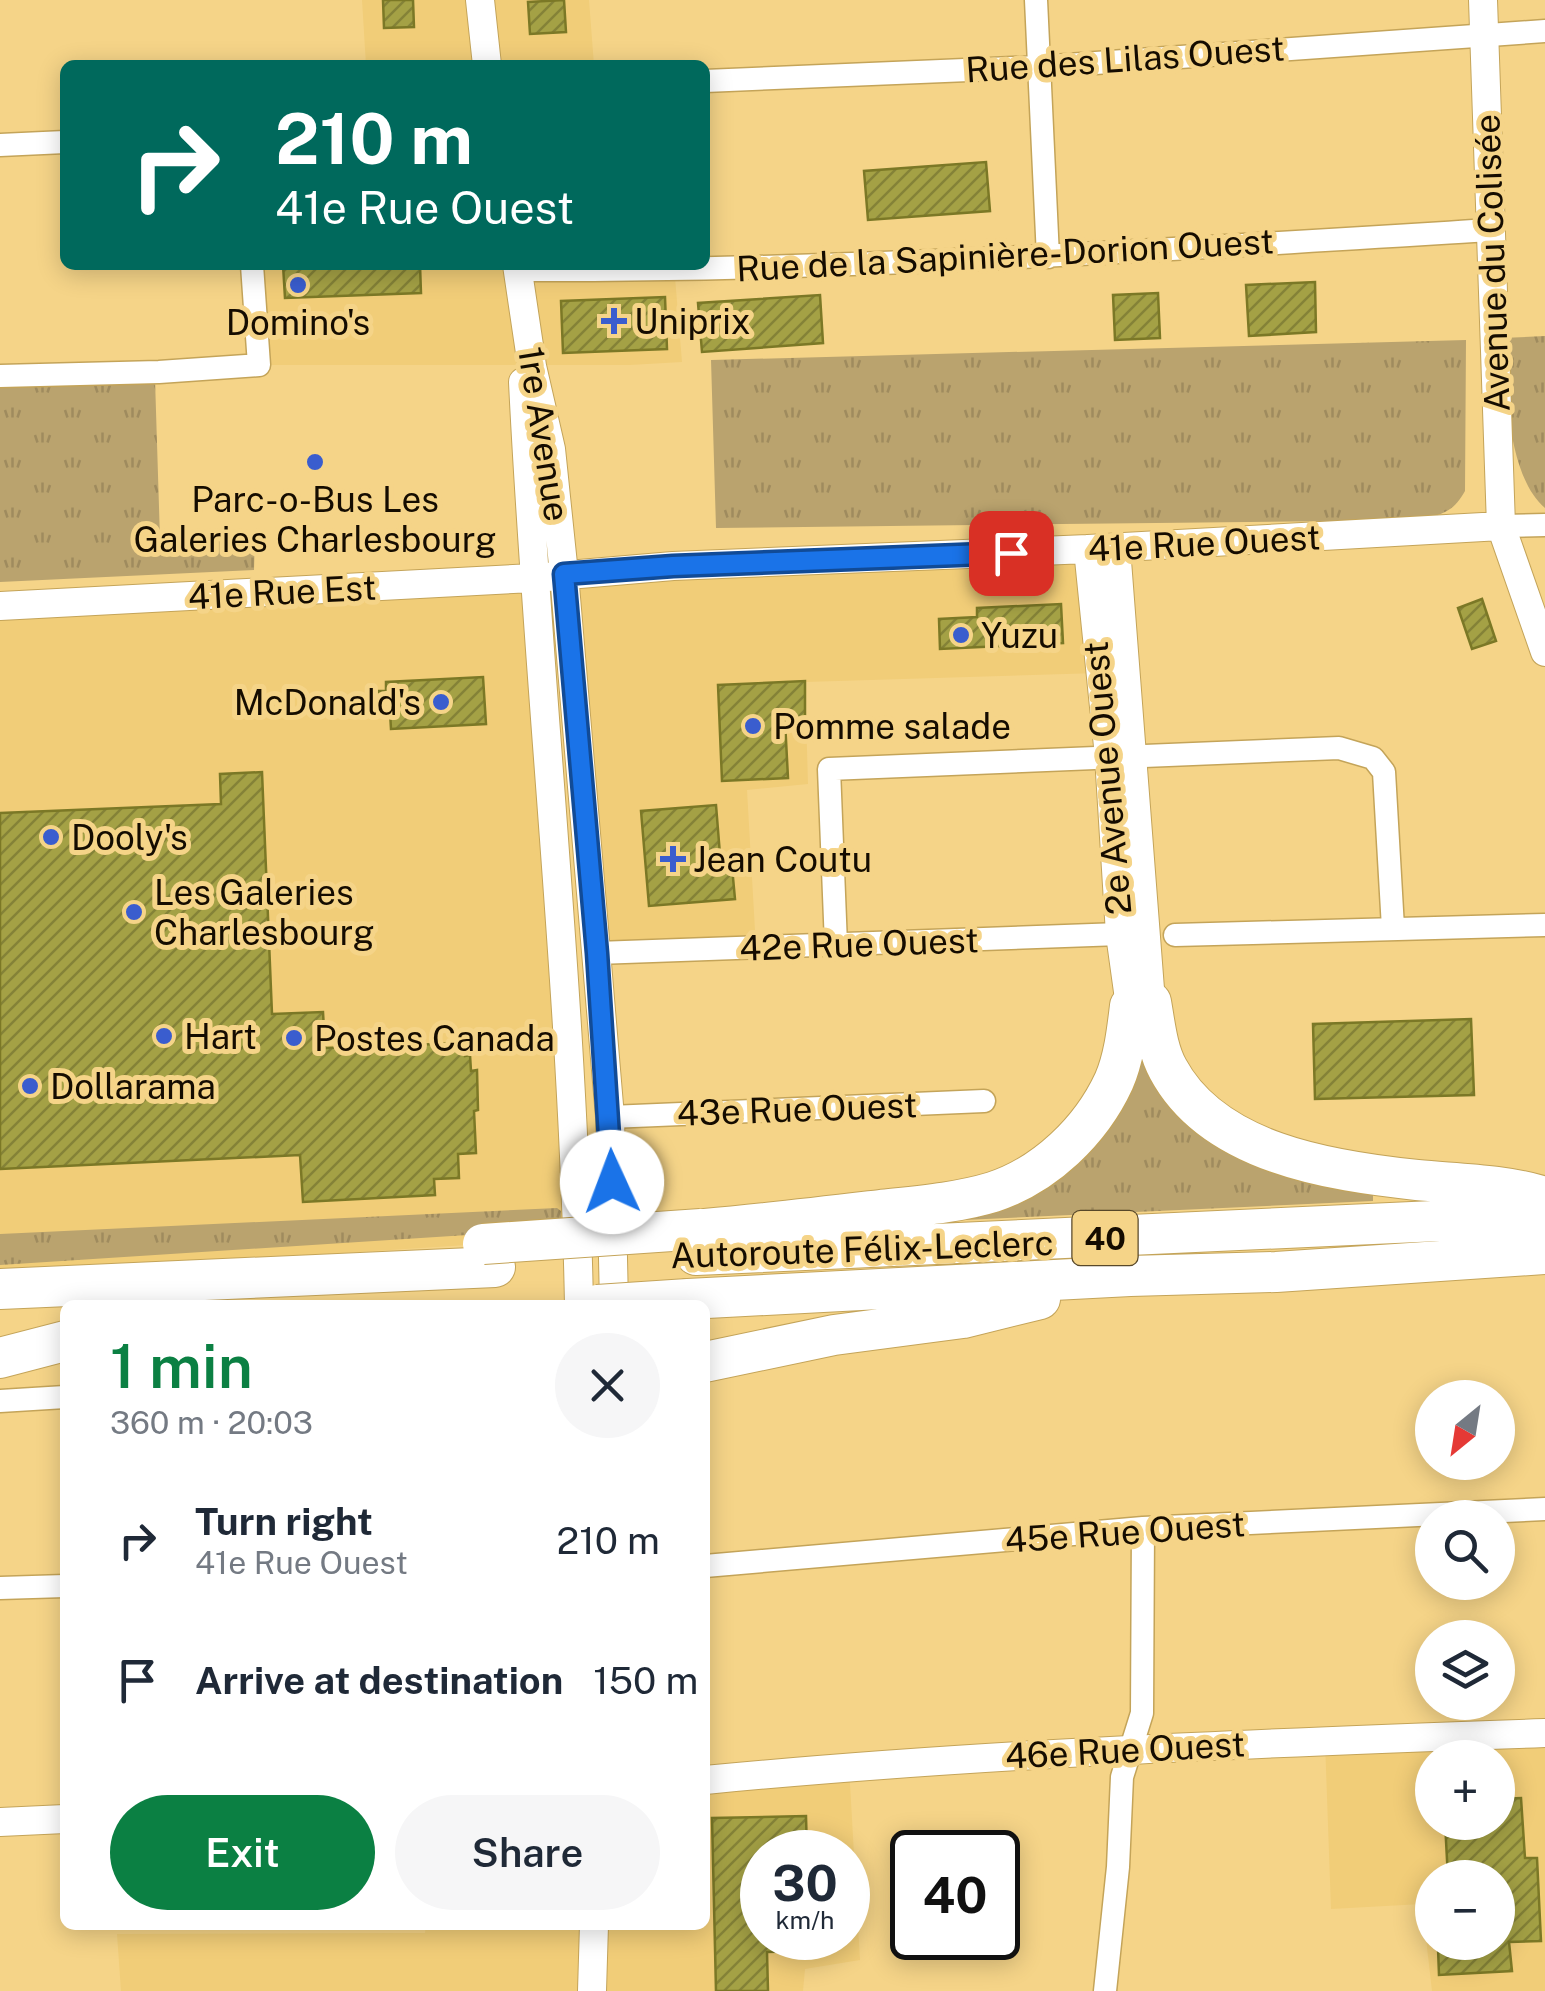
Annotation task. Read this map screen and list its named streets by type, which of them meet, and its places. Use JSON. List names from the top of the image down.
{
  "streets": {
    "highway": ["40", "Autoroute Félix-Leclerc"],
    "street": [
      "Rue des Lilas Ouest",
      "Rue de la Sapinière-Dorion Ouest",
      "Avenue du Colisée",
      "1re Avenue",
      "41e Rue Ouest",
      "41e Rue Est",
      "2e Avenue Ouest",
      "42e Rue Ouest",
      "43e Rue Ouest",
      "45e Rue Ouest",
      "46e Rue Ouest"
    ]
  },
  "crossings": [
    ["Rue des Lilas Ouest", "Avenue du Colisée"],
    ["Rue de la Sapinière-Dorion Ouest", "Avenue du Colisée"],
    ["Rue de la Sapinière-Dorion Ouest", "1re Avenue"],
    ["Avenue du Colisée", "41e Rue Ouest"],
    ["1re Avenue", "41e Rue Ouest"],
    ["1re Avenue", "41e Rue Est"],
    ["1re Avenue", "42e Rue Ouest"],
    ["1re Avenue", "43e Rue Ouest"],
    ["41e Rue Ouest", "41e Rue Est"],
    ["41e Rue Ouest", "2e Avenue Ouest"],
    ["2e Avenue Ouest", "42e Rue Ouest"]
  ],
  "places": {
    "other": [
      "Domino's",
      "Parc-o-Bus Les Galeries Charlesbourg",
      "Yuzu",
      "McDonald's",
      "Pomme salade",
      "Dooly's",
      "Les Galeries Charlesbourg",
      "Hart",
      "Postes Canada",
      "Dollarama"
    ],
    "health": ["Uniprix", "Jean Coutu"]
  },
  "north": "bottom left",
  "page": {
    "turn": ["210 m", "41e Rue Ouest"],
    "heading": ["1 min", "360 m · 20:03"],
    "map_buttons": ["+", "−"],
    "list": [
      {
        "name": "Turn right",
        "note": "41e Rue Ouest",
        "value": "210 m"
      },
      {
        "name": "Arrive at destination",
        "value": "150 m"
      }
    ],
    "buttons": ["Exit", "Share"],
    "speed": "30 km/h",
    "limit": "40"
  }
}
